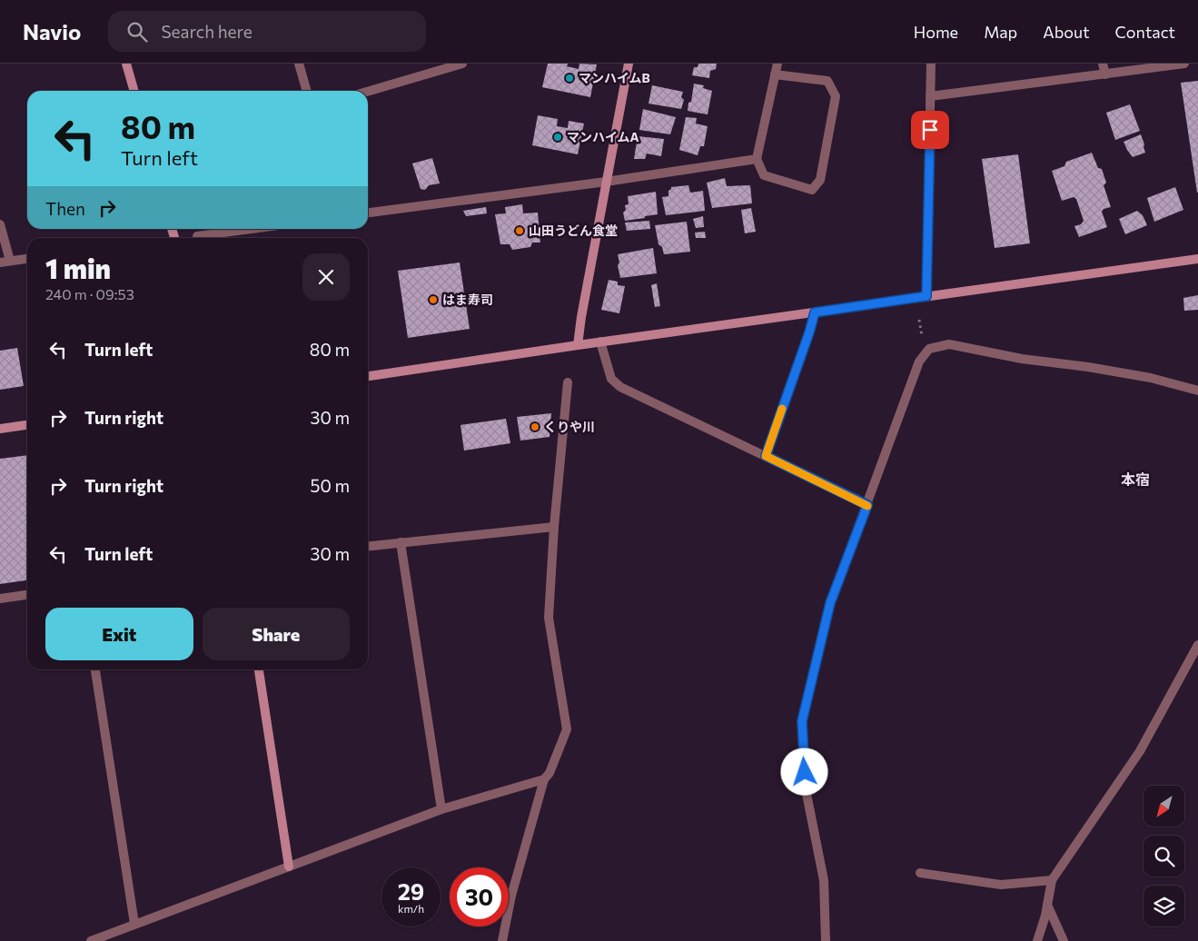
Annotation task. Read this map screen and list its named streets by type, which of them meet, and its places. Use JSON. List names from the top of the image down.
{
  "districts": ["本宿"],
  "places": [
    "マンハイムB",
    "マンハイムA",
    "山田うどん食堂",
    "はま寿司",
    "くりや川"
  ],
  "north": "bottom left",
  "page": {
    "header": "Navio",
    "search": "Search here",
    "nav": [
      "Home",
      "Map",
      "About",
      "Contact"
    ],
    "turn": ["80 m", "Turn left"],
    "then": "Then",
    "heading": ["1 min", "240 m · 09:53"],
    "list": [
      {
        "name": "Turn left",
        "value": "80 m"
      },
      {
        "name": "Turn right",
        "value": "30 m"
      },
      {
        "name": "Turn right",
        "value": "50 m"
      },
      {
        "name": "Turn left",
        "value": "30 m"
      }
    ],
    "buttons": ["Exit", "Share"],
    "speed": "29 km/h",
    "limit": "30"
  }
}
